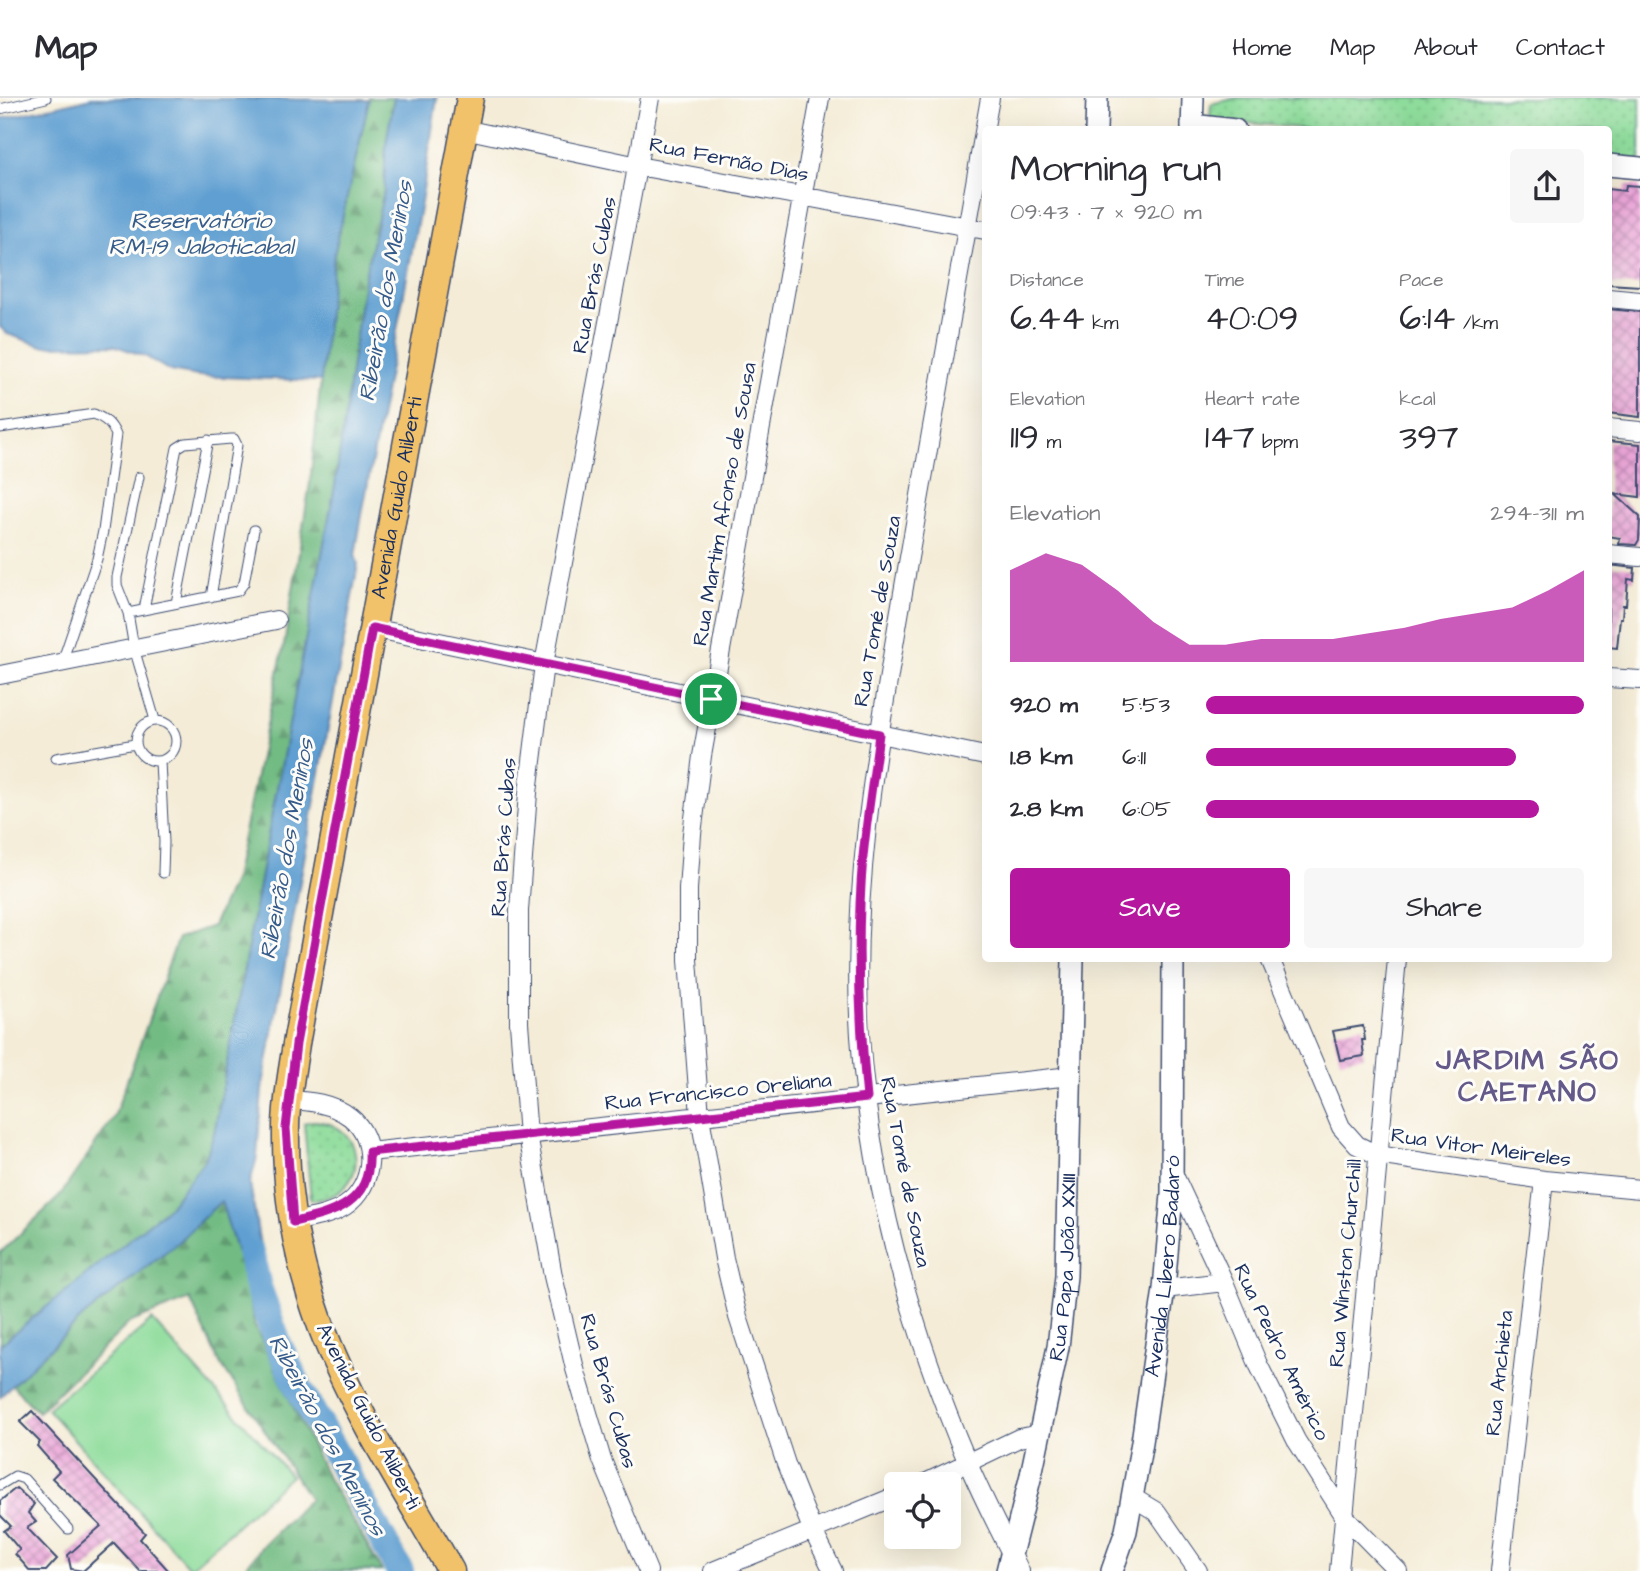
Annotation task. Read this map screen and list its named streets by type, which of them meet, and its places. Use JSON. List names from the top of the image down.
{
  "streets": {
    "main road": ["Avenida Guido Aliberti"],
    "street": [
      "Rua Fernão Dias",
      "Rua Brás Cubas",
      "Rua Martim Afonso de Sousa",
      "Rua Tomé de Souza",
      "Rua Francisco Oreliana",
      "Rua Vitor Meireles",
      "Rua Winston Churchill",
      "Avenida Líbero Badaró",
      "Rua Papa João XXIII",
      "Rua Pedro Américo",
      "Rua Anchieta"
    ]
  },
  "crossings": [
    ["Rua Fernão Dias", "Rua Brás Cubas"],
    ["Rua Fernão Dias", "Avenida Guido Aliberti"],
    ["Rua Fernão Dias", "Rua Martim Afonso de Sousa"],
    ["Rua Fernão Dias", "Rua Tomé de Souza"],
    ["Rua Brás Cubas", "Rua Francisco Oreliana"],
    ["Rua Martim Afonso de Sousa", "Rua Francisco Oreliana"],
    ["Rua Tomé de Souza", "Rua Francisco Oreliana"],
    ["Rua Tomé de Souza", "Rua Papa João XXIII"],
    ["Rua Francisco Oreliana", "Rua Papa João XXIII"],
    ["Rua Vitor Meireles", "Rua Winston Churchill"],
    ["Rua Vitor Meireles", "Rua Anchieta"],
    ["Rua Winston Churchill", "Rua Pedro Américo"],
    ["Avenida Líbero Badaró", "Rua Pedro Américo"]
  ],
  "districts": ["JARDIM SÃO CAETANO"],
  "water": ["Reservatório RM-19 Jaboticabal", "Ribeirão dos Meninos"],
  "page": {
    "header": "Map",
    "nav": [
      "Home",
      "Map",
      "About",
      "Contact"
    ],
    "heading": ["Morning run", "09:43 · 7 × 920 m"],
    "stats": [
      ["Distance", "6.44 km"],
      ["Time", "40:09"],
      ["Pace", "6:14 /km"],
      ["Elevation", "119 m"],
      ["Heart rate", "147 bpm"],
      ["kcal", "397"]
    ],
    "chart": ["Elevation", "294–311 m"],
    "list": [
      {
        "name": "920 m",
        "note": "5:53"
      },
      {
        "name": "1.8 km",
        "note": "6:11"
      },
      {
        "name": "2.8 km",
        "note": "6:05"
      }
    ],
    "buttons": ["Save", "Share"]
  }
}
